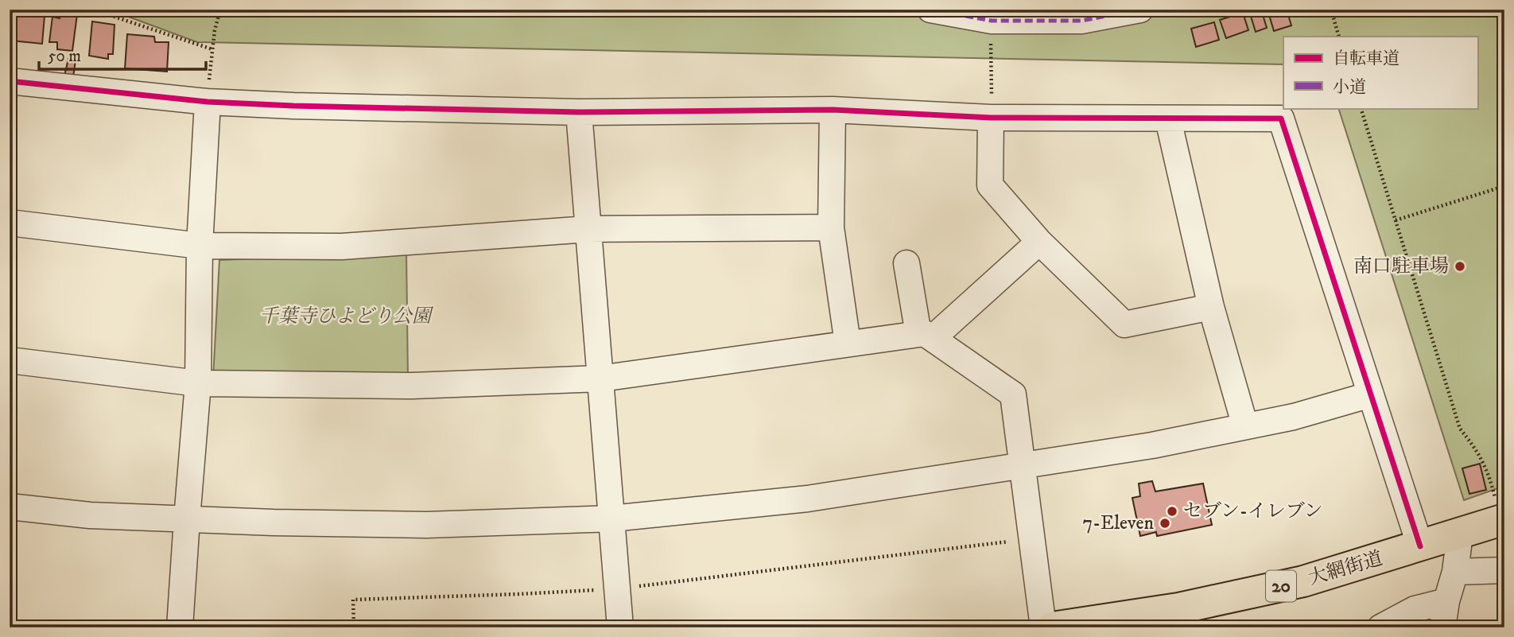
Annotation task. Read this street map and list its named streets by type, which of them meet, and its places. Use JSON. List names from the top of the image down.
{
  "streets": {
    "main road": ["大網街道", "20"]
  },
  "parks": ["千葉寺ひよどり公園"],
  "places": ["南口駐車場", "セブン-イレブン", "7-Eleven"],
  "legend": ["自転車道", "小道"],
  "scale_bar": "50 m"
}
